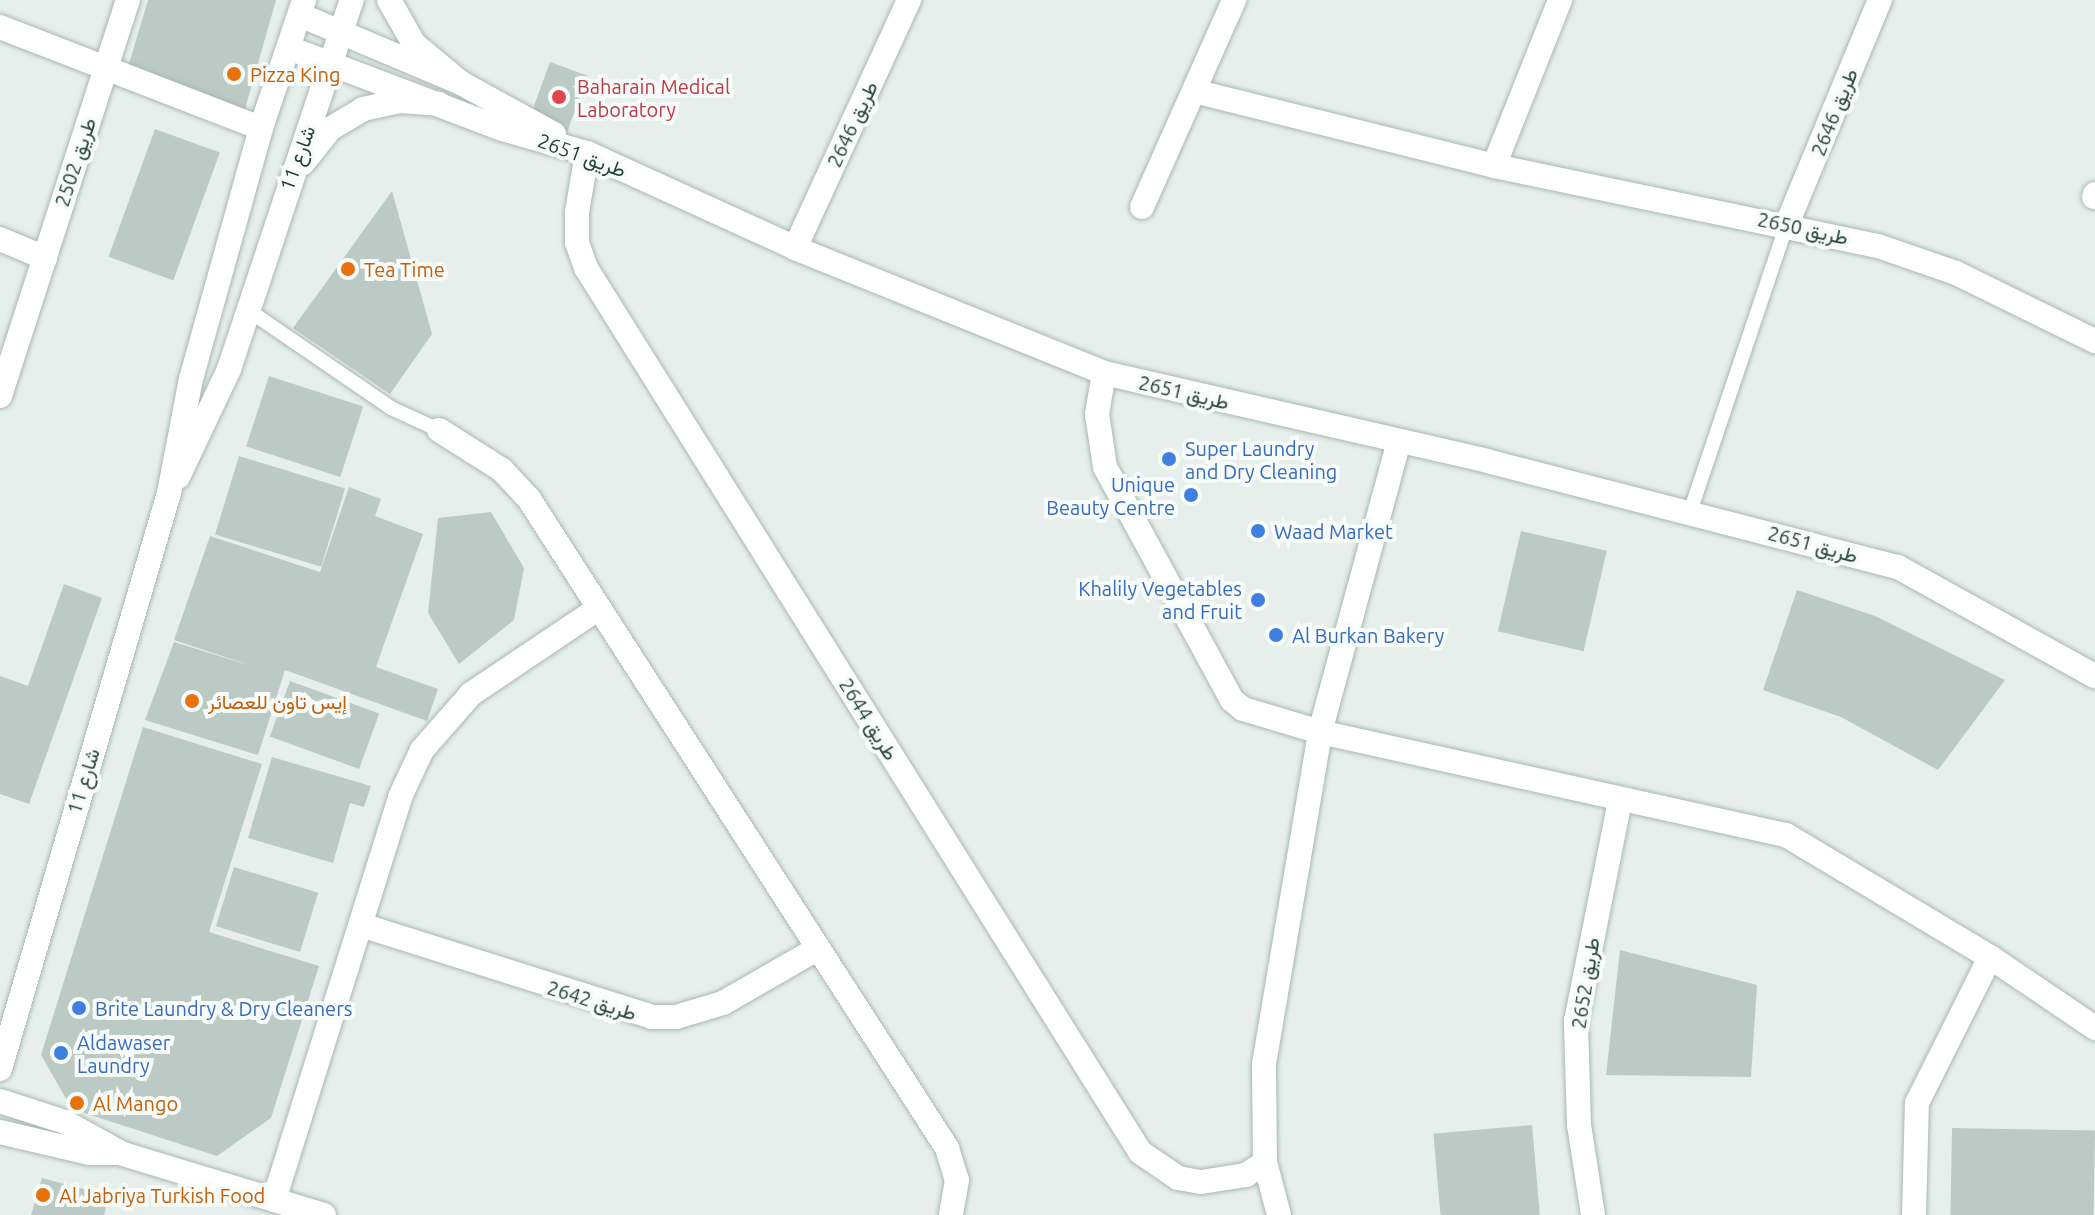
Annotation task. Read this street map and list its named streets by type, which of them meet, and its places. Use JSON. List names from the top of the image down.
{
  "streets": {
    "street": [
      "طريق 2646",
      "طريق 2651",
      "شارع 11",
      "طريق 2502",
      "طريق 2650",
      "طريق 2644",
      "طريق 2652",
      "طريق 2642"
    ]
  },
  "crossings": [
    ["طريق 2646", "طريق 2651"],
    ["طريق 2646", "طريق 2650"],
    ["طريق 2651", "شارع 11"],
    ["طريق 2651", "طريق 2644"]
  ],
  "places": [
    "Pizza King",
    "Baharain Medical Laboratory",
    "Tea Time",
    "Super Laundry and Dry Cleaning",
    "Unique Beauty Centre",
    "Waad Market",
    "Khalily Vegetables and Fruit",
    "Al Burkan Bakery",
    "إيس تاون للعصائر",
    "Brite Laundry & Dry Cleaners",
    "Aldawaser Laundry",
    "Al Mango",
    "Al Jabriya Turkish Food"
  ]
}
